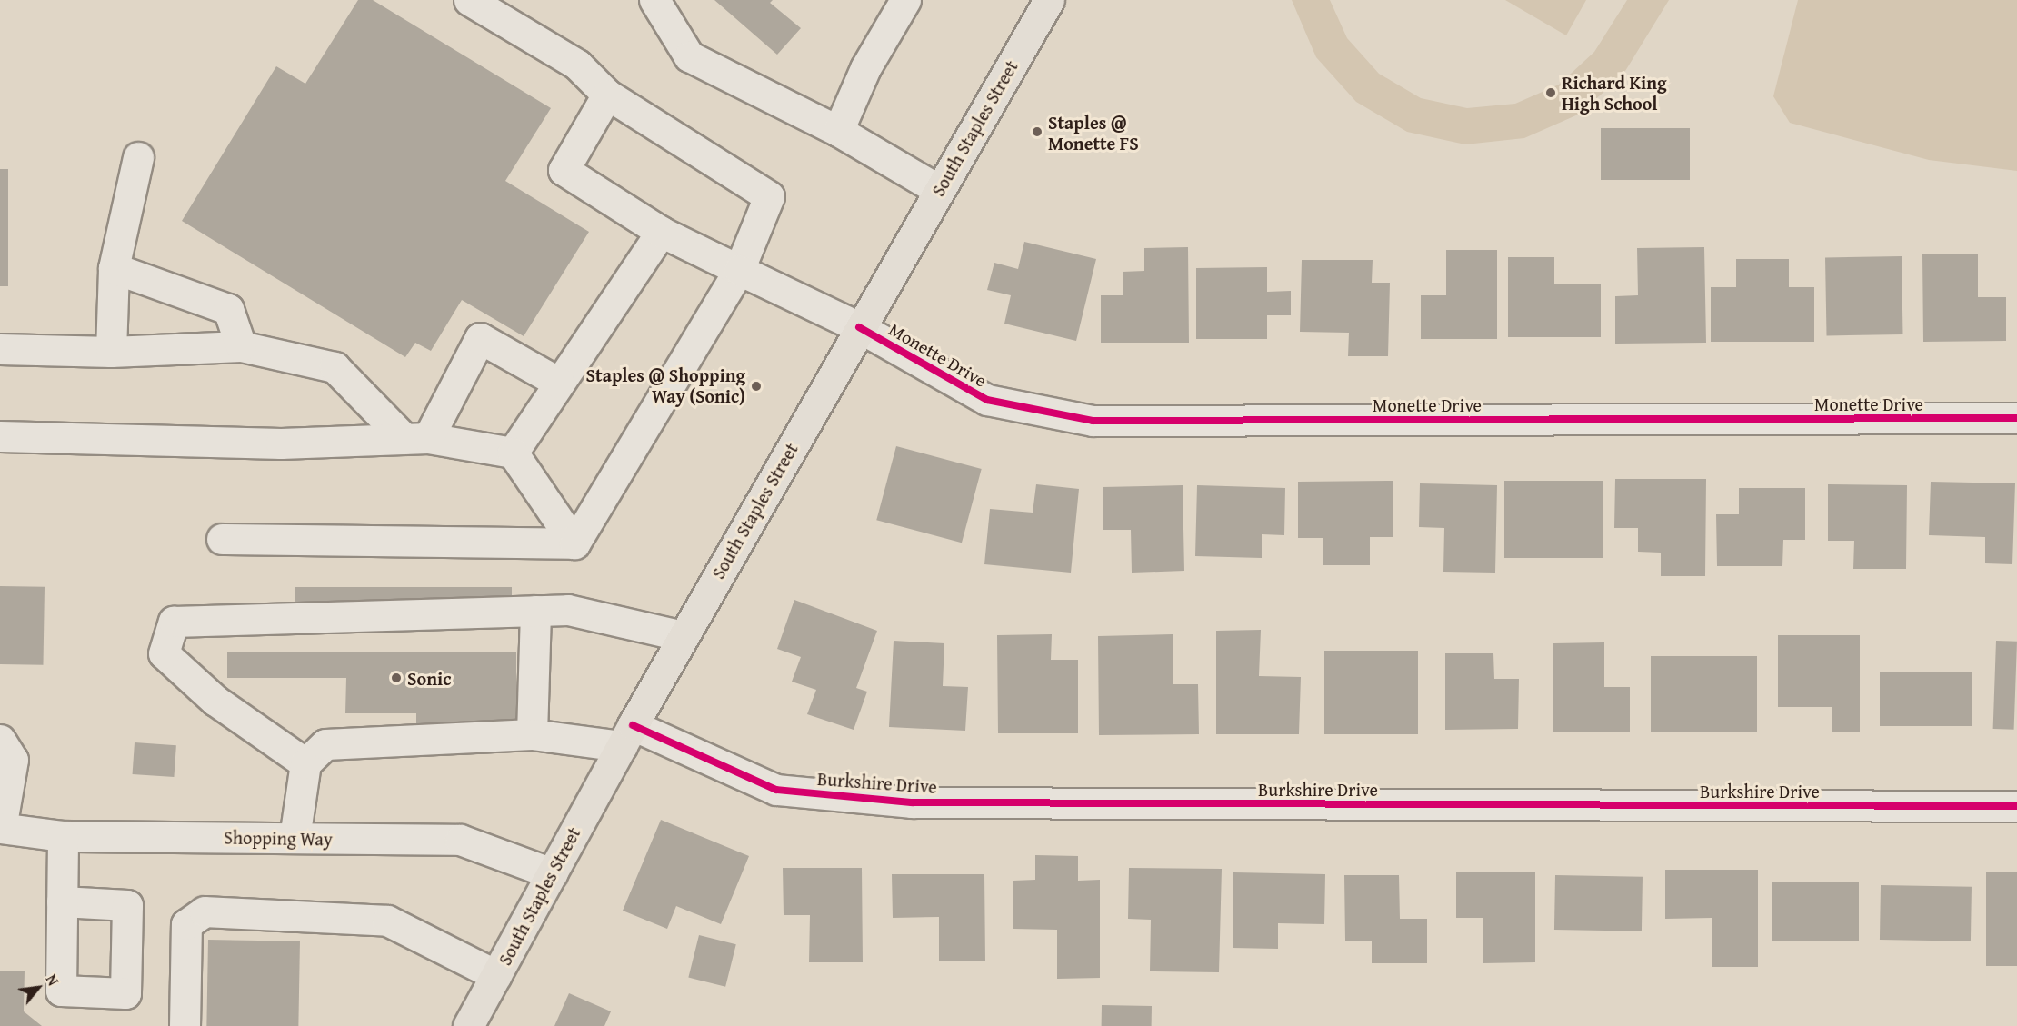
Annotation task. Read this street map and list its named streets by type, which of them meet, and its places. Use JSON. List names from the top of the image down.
{
  "streets": {
    "main road": ["South Staples Street"],
    "street": ["Monette Drive", "Burkshire Drive", "Shopping Way"]
  },
  "crossings": [
    ["South Staples Street", "Monette Drive"],
    ["South Staples Street", "Burkshire Drive"],
    ["South Staples Street", "Shopping Way"]
  ],
  "places": [
    "Richard King High School",
    "Staples @ Monette FS",
    "Staples @ Shopping Way (Sonic)",
    "Sonic"
  ],
  "north": "top right"
}
